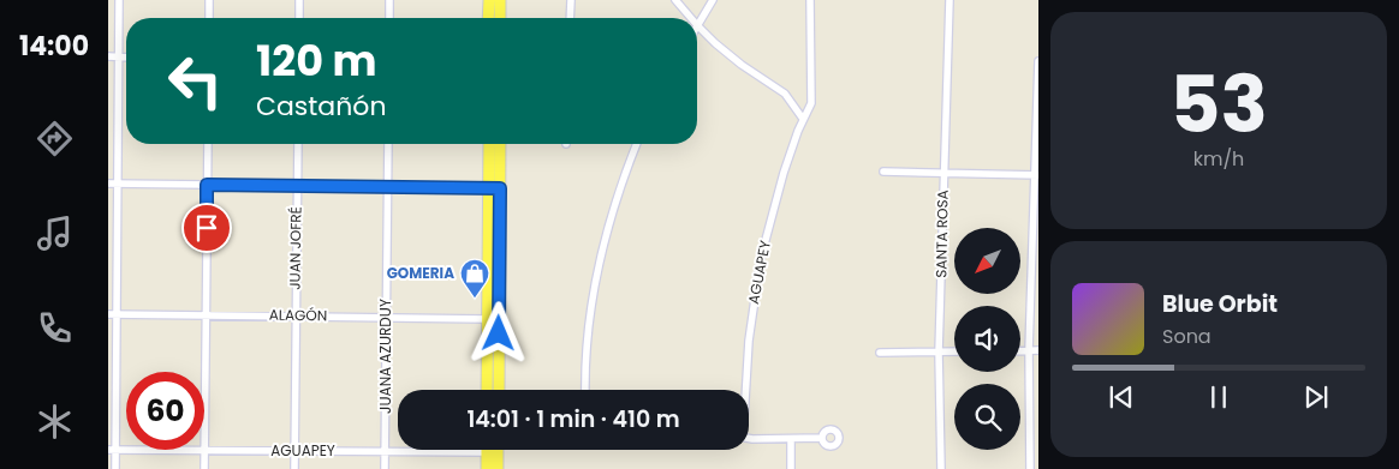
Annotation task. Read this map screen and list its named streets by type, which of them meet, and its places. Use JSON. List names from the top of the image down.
{
  "streets": {
    "street": [
      "SANTA ROSA",
      "JUAN JOFRÉ",
      "AGUAPEY",
      "ALAGÓN",
      "JUANA AZURDUY"
    ]
  },
  "crossings": [
    ["JUAN JOFRÉ", "AGUAPEY"],
    ["JUAN JOFRÉ", "ALAGÓN"],
    ["AGUAPEY", "JUANA AZURDUY"],
    ["ALAGÓN", "JUANA AZURDUY"]
  ],
  "places": {
    "shop": ["GOMERIA"]
  },
  "north": "bottom left",
  "page": {
    "tabs": "14:00",
    "tile": ["53", "km/h"],
    "turn": ["120 m", "Castañón"],
    "song": ["Blue Orbit", "Sona"],
    "limit": "60",
    "trip": "14:01 · 1 min · 410 m"
  }
}
